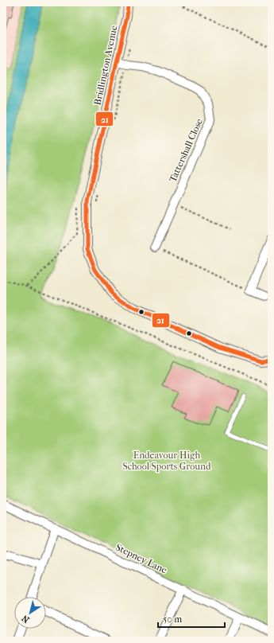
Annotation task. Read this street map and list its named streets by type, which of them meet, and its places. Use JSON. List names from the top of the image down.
{
  "streets": {
    "street": ["Bridlington Avenue", "Tattershall Close", "Stepney Lane"]
  },
  "crossings": [
    ["Bridlington Avenue", "Tattershall Close"]
  ],
  "parks": ["Endeavour High School Sports Ground"],
  "lines": ["transit line 21"],
  "scale_bar": "50 m",
  "north": "bottom left"
}
